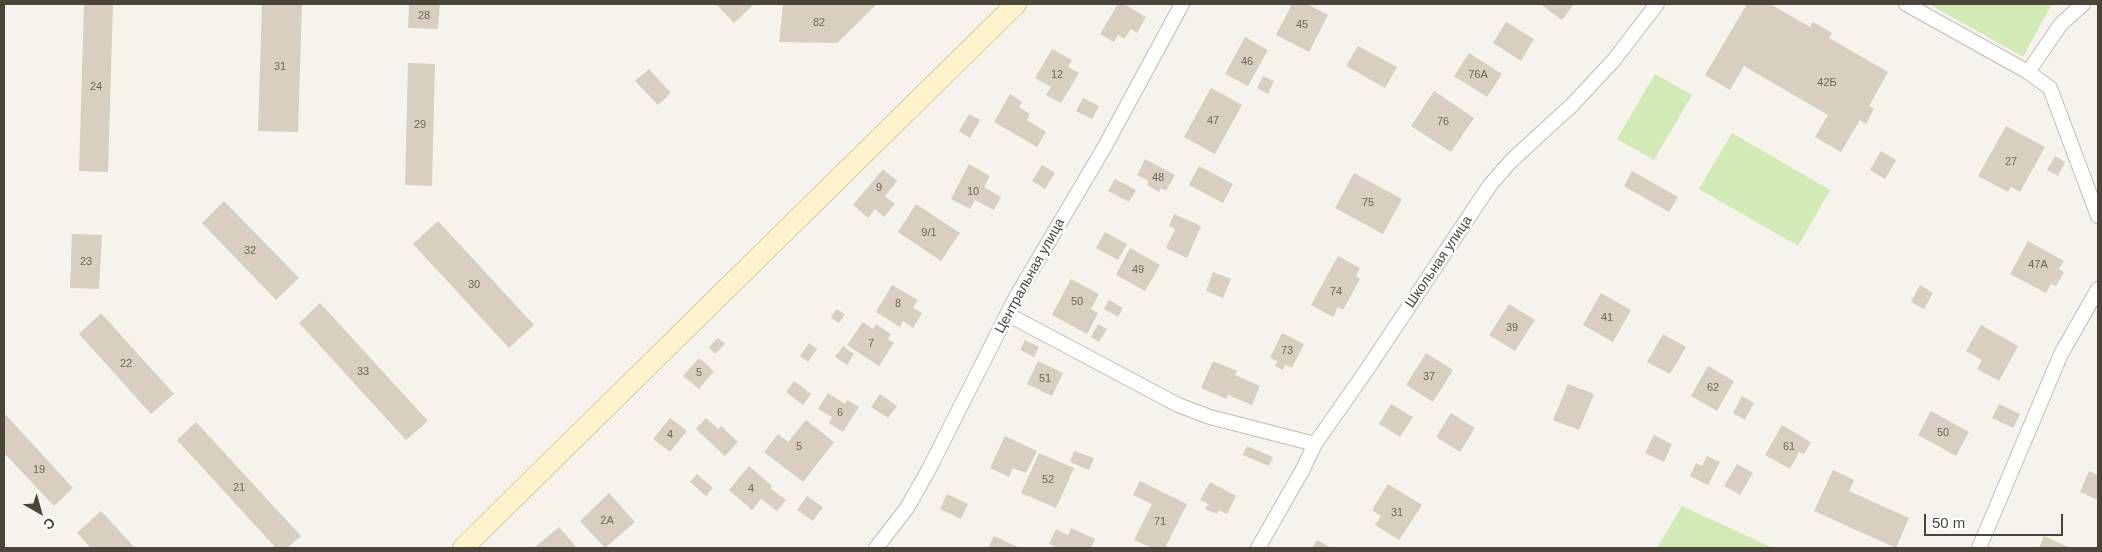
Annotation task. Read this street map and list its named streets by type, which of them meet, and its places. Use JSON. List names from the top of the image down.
{
  "streets": {
    "street": ["Школьная улица", "Центральная улица"]
  },
  "house_numbers": [
    "28",
    "82",
    "45",
    "46",
    "31",
    "12",
    "76А",
    "42Б",
    "24",
    "47",
    "76",
    "29",
    "27",
    "48",
    "9",
    "10",
    "75",
    "9/1",
    "32",
    "23",
    "47А",
    "49",
    "30",
    "74",
    "50",
    "8",
    "41",
    "39",
    "7",
    "73",
    "22",
    "33",
    "5",
    "37",
    "51",
    "62",
    "6",
    "50",
    "4",
    "5",
    "61",
    "19",
    "52",
    "21",
    "4",
    "31",
    "2А",
    "71"
  ],
  "scale_bar": "50 m",
  "north": "bottom right"
}
